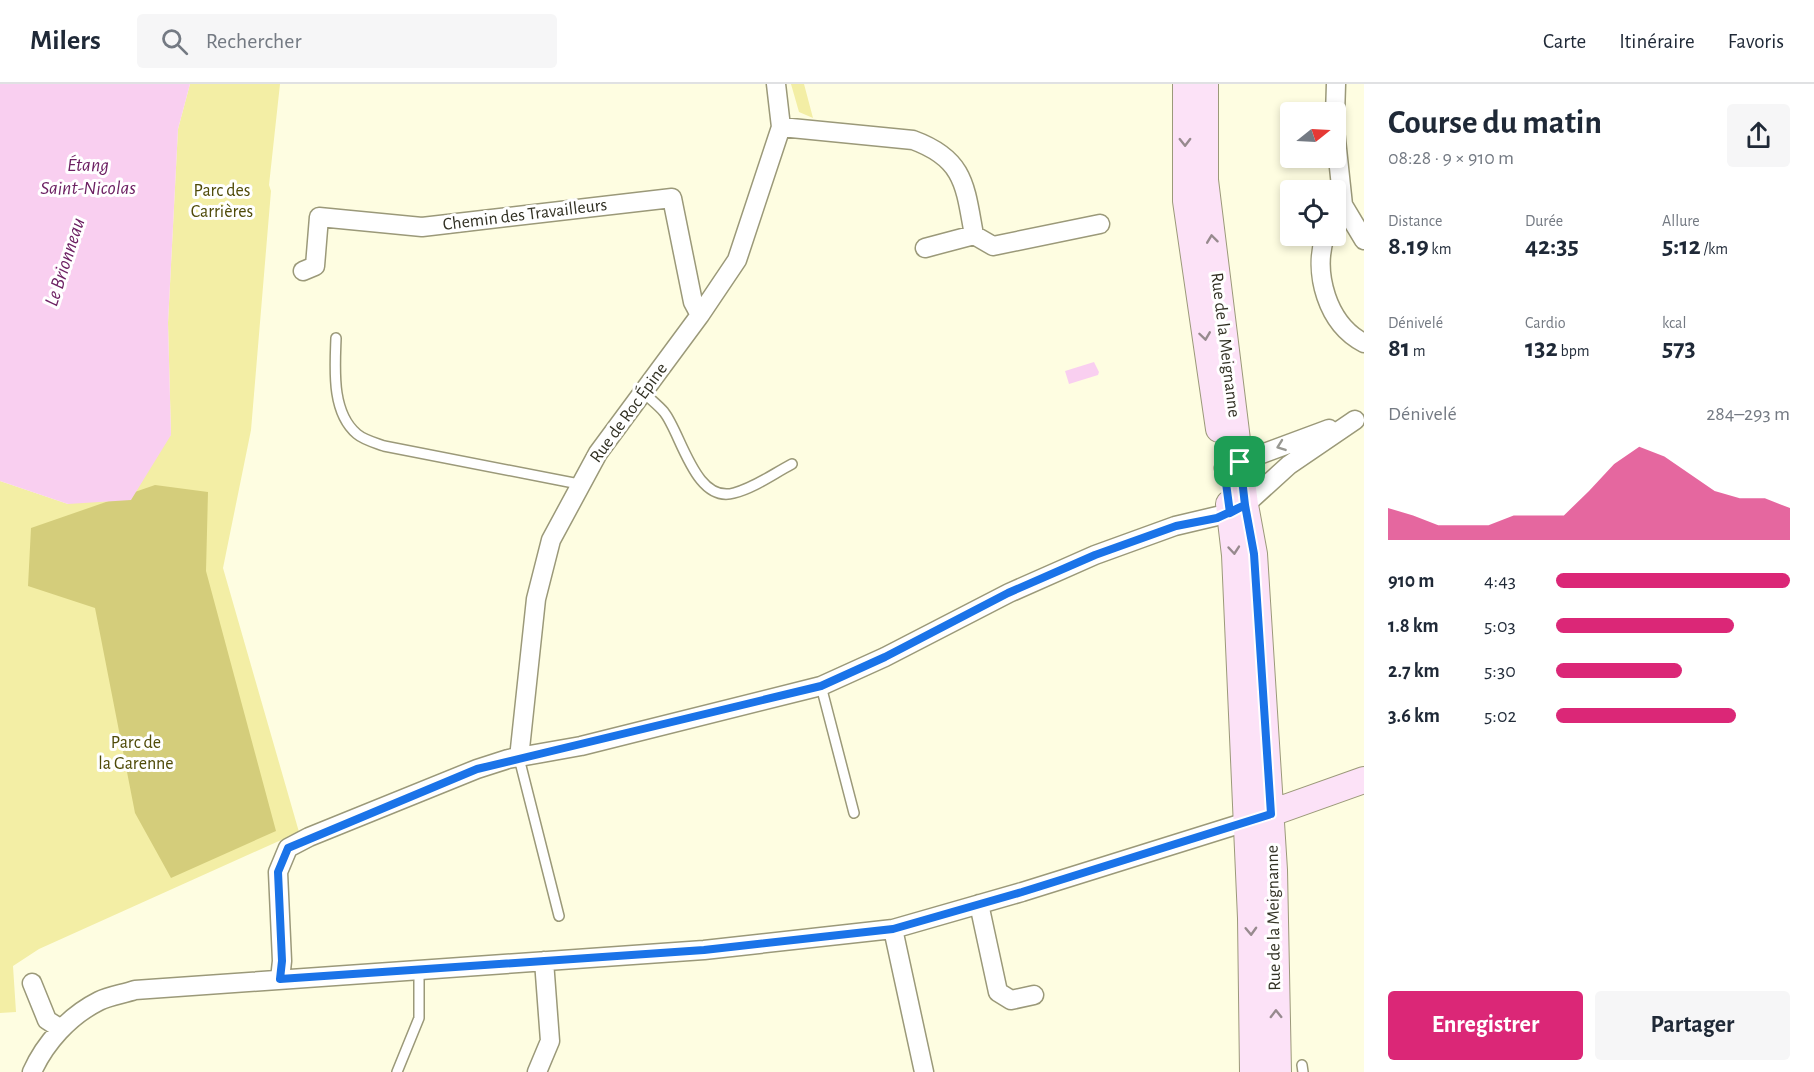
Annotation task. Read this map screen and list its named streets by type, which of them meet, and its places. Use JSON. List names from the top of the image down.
{
  "streets": {
    "street": ["Chemin des Travailleurs", "Rue de la Meignanne", "Rue de Roc Épine"]
  },
  "crossings": [
    ["Chemin des Travailleurs", "Rue de Roc Épine"]
  ],
  "water": ["Étang Saint-Nicolas", "Le Brionneau"],
  "parks": ["Parc des Carrières", "Parc de la Garenne"],
  "north": "right",
  "page": {
    "header": "Milers",
    "search": "Rechercher",
    "nav": ["Carte", "Itinéraire", "Favoris"],
    "heading": ["Course du matin", "08:28 · 9 × 910 m"],
    "stats": [
      ["Distance", "8.19 km"],
      ["Durée", "42:35"],
      ["Allure", "5:12 /km"],
      ["Dénivelé", "81 m"],
      ["Cardio", "132 bpm"],
      ["kcal", "573"]
    ],
    "chart": ["Dénivelé", "284–293 m"],
    "list": [
      {
        "name": "910 m",
        "note": "4:43"
      },
      {
        "name": "1.8 km",
        "note": "5:03"
      },
      {
        "name": "2.7 km",
        "note": "5:30"
      },
      {
        "name": "3.6 km",
        "note": "5:02"
      }
    ],
    "buttons": ["Enregistrer", "Partager"]
  }
}
